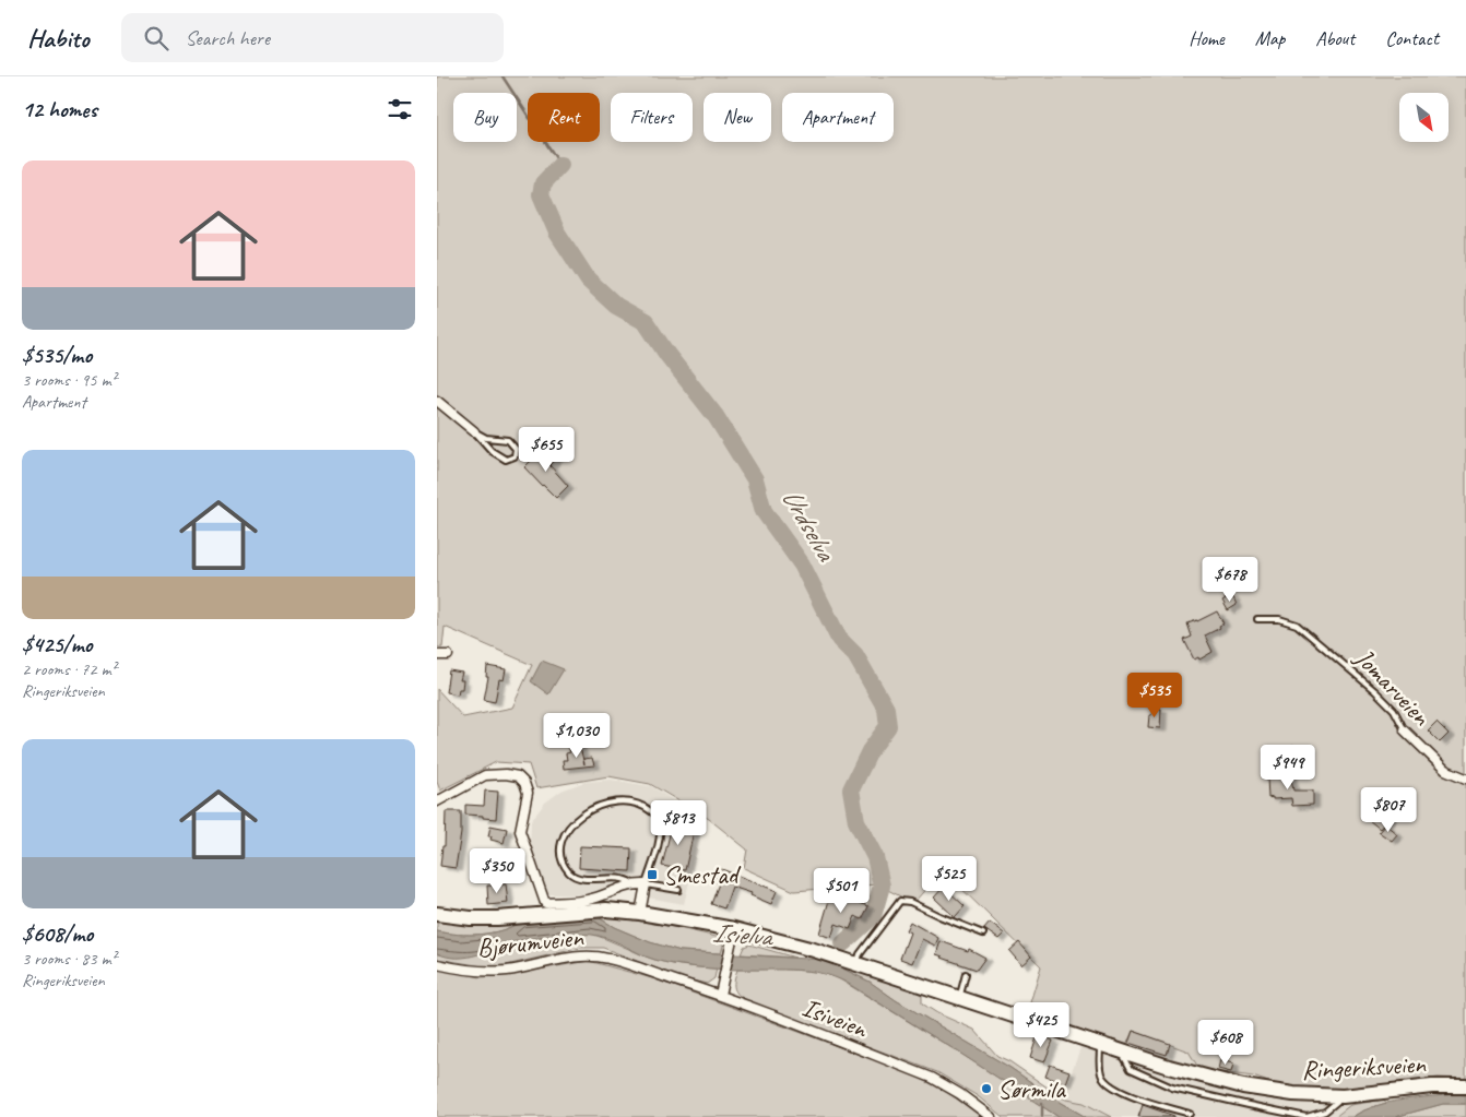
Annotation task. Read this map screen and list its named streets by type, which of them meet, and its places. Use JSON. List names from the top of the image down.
{
  "streets": {
    "main road": ["Ringeriksveien"],
    "street": ["Jomarveien", "Bjørumveien", "Isiveien"]
  },
  "crossings": [
    ["Bjørumveien", "Isiveien"]
  ],
  "water": ["Urdselva", "Isielva"],
  "places": {
    "transit": ["Smestad"],
    "other": ["Sørmila"]
  },
  "north": "bottom right",
  "page": {
    "header": "Habito",
    "search": "Search here",
    "nav": [
      "Home",
      "Map",
      "About",
      "Contact"
    ],
    "heading": "12 homes",
    "chip": [
      "Buy",
      "Rent",
      "Filters",
      "New",
      "Apartment"
    ],
    "list": [
      {
        "name": "$535/mo",
        "note": "3 rooms · 95 m² · Apartment"
      },
      {
        "name": "$425/mo",
        "note": "2 rooms · 72 m² · Ringeriksveien"
      },
      {
        "name": "$608/mo",
        "note": "3 rooms · 83 m² · Ringeriksveien"
      }
    ],
    "price": [
      "$655",
      "$678",
      "$535",
      "$1,030",
      "$949",
      "$807",
      "$813",
      "$350",
      "$525",
      "$501",
      "$425",
      "$608"
    ]
  }
}
